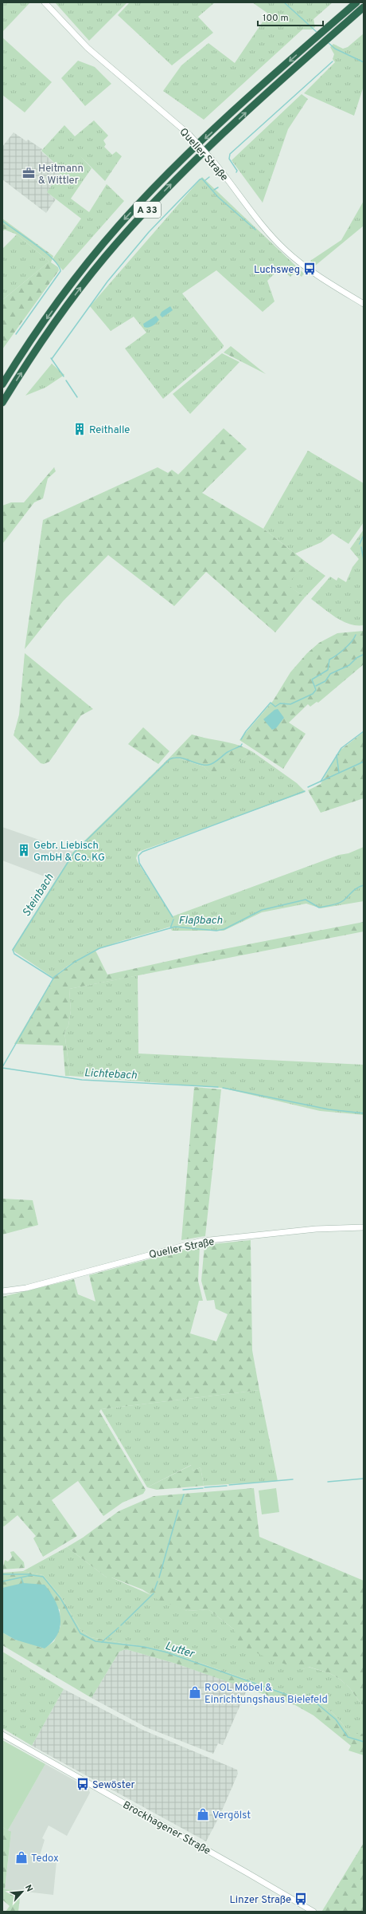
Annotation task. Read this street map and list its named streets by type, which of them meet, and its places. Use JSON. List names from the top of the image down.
{
  "streets": {
    "highway": ["A 33"],
    "street": ["Queller Straße", "Brockhagener Straße"]
  },
  "water": [
    "Steinbach",
    "Flaßbach",
    "Lichtebach",
    "Lutter"
  ],
  "places": {
    "office": ["Heitmann & Wittler"],
    "bus stop": ["Luchsweg", "Sewöster", "Linzer Straße"],
    "building": ["Reithalle", "Gebr. Liebisch GmbH & Co. KG"],
    "shop": ["ROOL Möbel & Einrichtungshaus Bielefeld", "Vergölst", "Tedox"]
  },
  "scale_bar": "100 m",
  "north": "top right"
}
